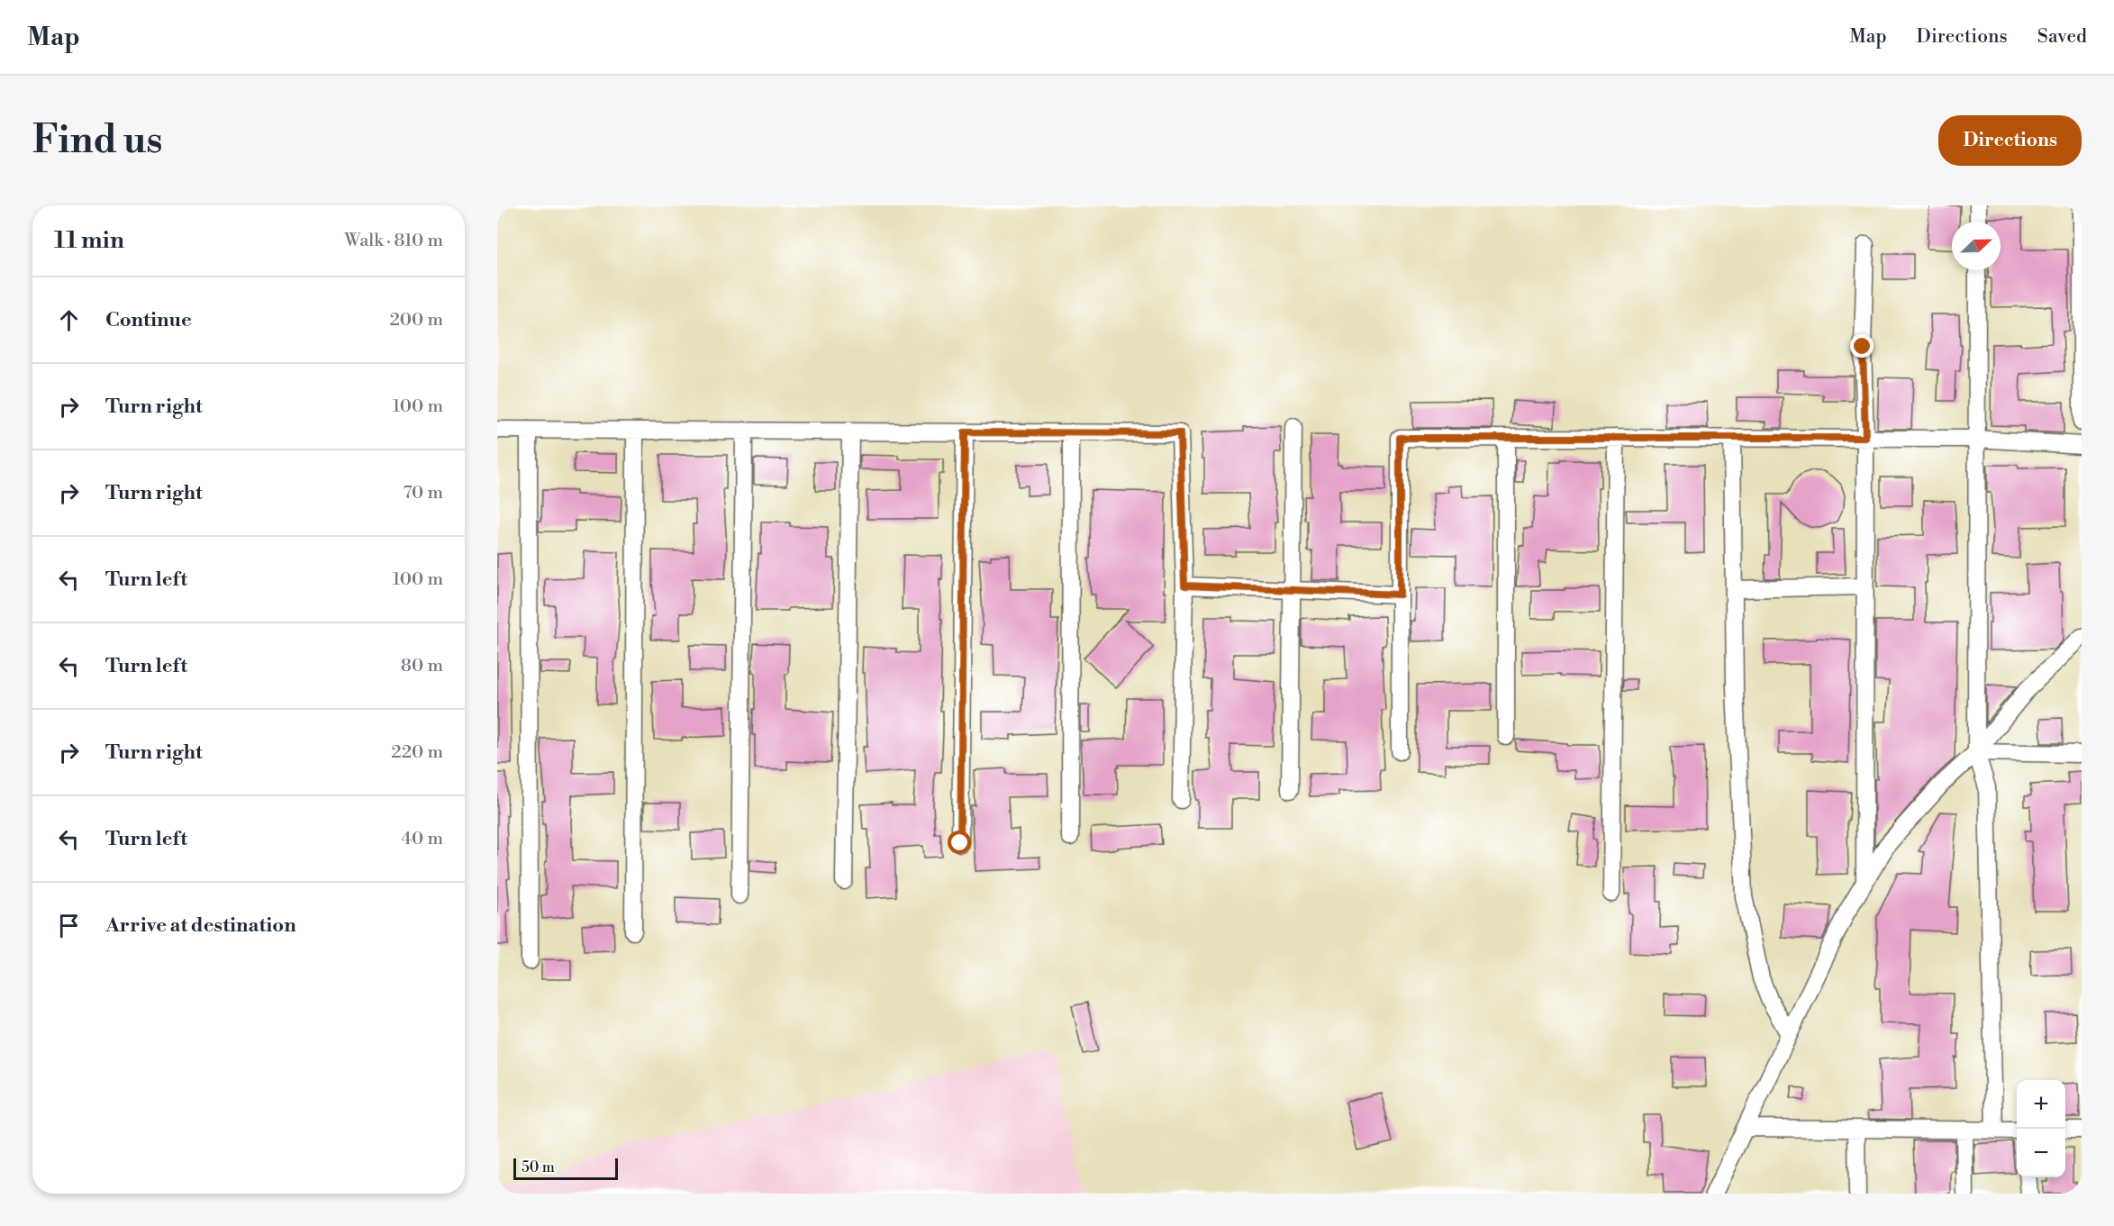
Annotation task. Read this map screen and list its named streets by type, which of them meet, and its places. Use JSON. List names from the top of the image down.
{
  "scale_bar": "50 m",
  "north": "top right",
  "page": {
    "header": "Map",
    "nav": ["Map", "Directions", "Saved"],
    "buttons": "Directions",
    "title": "Find us",
    "heading": ["11 min", "Walk · 810 m"],
    "list": [
      ["Continue", "200 m"],
      ["Turn right", "100 m"],
      ["Turn right", "70 m"],
      ["Turn left", "100 m"],
      ["Turn left", "80 m"],
      ["Turn right", "220 m"],
      ["Turn left", "40 m"],
      "Arrive at destination"
    ],
    "map_buttons": ["+", "−"],
    "scale": "50 m"
  }
}
